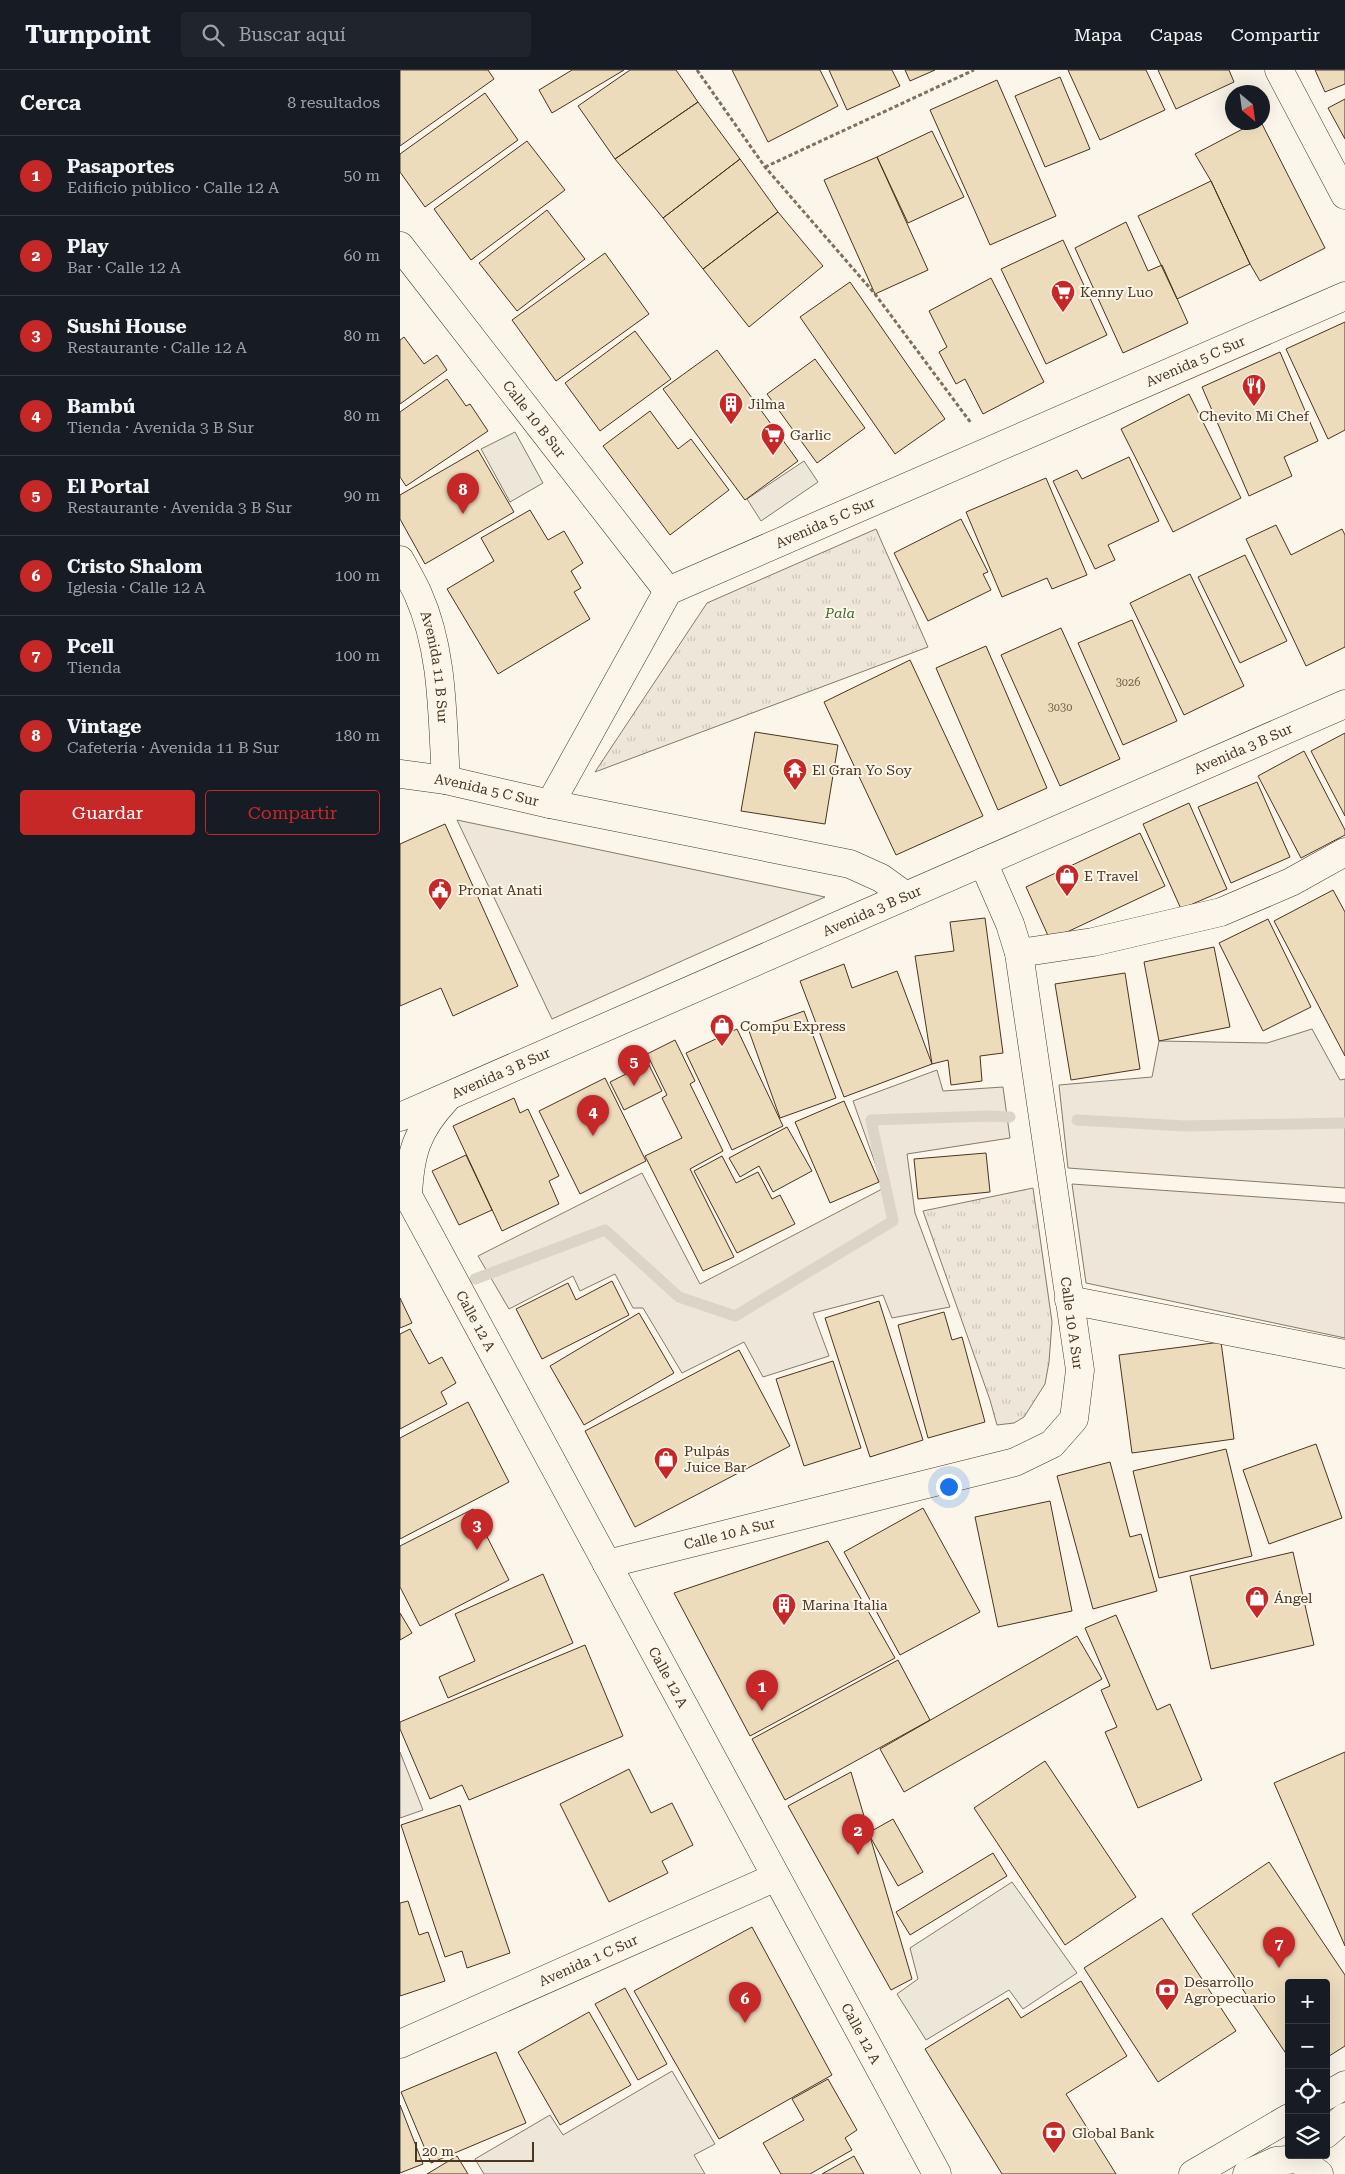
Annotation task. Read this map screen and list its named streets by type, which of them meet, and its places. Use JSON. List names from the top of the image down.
{
  "streets": {
    "street": [
      "Avenida 5 C Sur",
      "Calle 10 B Sur",
      "Avenida 11 B Sur",
      "Avenida 3 B Sur",
      "Calle 12 A",
      "Calle 10 A Sur",
      "Avenida 1 C Sur"
    ]
  },
  "crossings": [
    ["Avenida 5 C Sur", "Calle 10 B Sur"],
    ["Avenida 5 C Sur", "Avenida 11 B Sur"],
    ["Avenida 3 B Sur", "Calle 10 A Sur"],
    ["Calle 12 A", "Calle 10 A Sur"],
    ["Calle 12 A", "Avenida 1 C Sur"]
  ],
  "parks": ["Pala"],
  "places": {
    "supermarket": ["Kenny Luo", "Garlic"],
    "restaurant": ["Chevito Mi Chef"],
    "building": ["Jilma", "Marina Italia"],
    "temple": ["El Gran Yo Soy"],
    "shop": [
      "E Travel",
      "Compu Express",
      "Pulpa´s Juice Bar",
      "Ángel"
    ],
    "public building": ["Pronat Anati"],
    "bank": ["Desarrollo Agropecuario", "Global Bank"]
  },
  "house_numbers": ["3026", "3030"],
  "scale_bar": "20 m",
  "north": "bottom right",
  "page": {
    "header": "Turnpoint",
    "search": "Buscar aquí",
    "nav": ["Mapa", "Capas", "Compartir"],
    "heading": ["Cerca", "8 resultados"],
    "list": [
      {
        "mark": "1",
        "name": "Pasaportes",
        "note": "Edificio público · Calle 12 A",
        "value": "50 m"
      },
      {
        "mark": "2",
        "name": "Play",
        "note": "Bar · Calle 12 A",
        "value": "60 m"
      },
      {
        "mark": "3",
        "name": "Sushi House",
        "note": "Restaurante · Calle 12 A",
        "value": "80 m"
      },
      {
        "mark": "4",
        "name": "Bambú",
        "note": "Tienda · Avenida 3 B Sur",
        "value": "80 m"
      },
      {
        "mark": "5",
        "name": "El Portal",
        "note": "Restaurante · Avenida 3 B Sur",
        "value": "90 m"
      },
      {
        "mark": "6",
        "name": "Cristo Shalom",
        "note": "Iglesia · Calle 12 A",
        "value": "100 m"
      },
      {
        "mark": "7",
        "name": "Pcell",
        "note": "Tienda",
        "value": "100 m"
      },
      {
        "mark": "8",
        "name": "Vintage",
        "note": "Cafetería · Avenida 11 B Sur",
        "value": "180 m"
      }
    ],
    "pins": [
      "8",
      "5",
      "4",
      "3",
      "1",
      "2",
      "7",
      "6"
    ],
    "buttons": ["Guardar", "Compartir"],
    "map_buttons": ["+", "−"],
    "scale": "20 m"
  }
}
